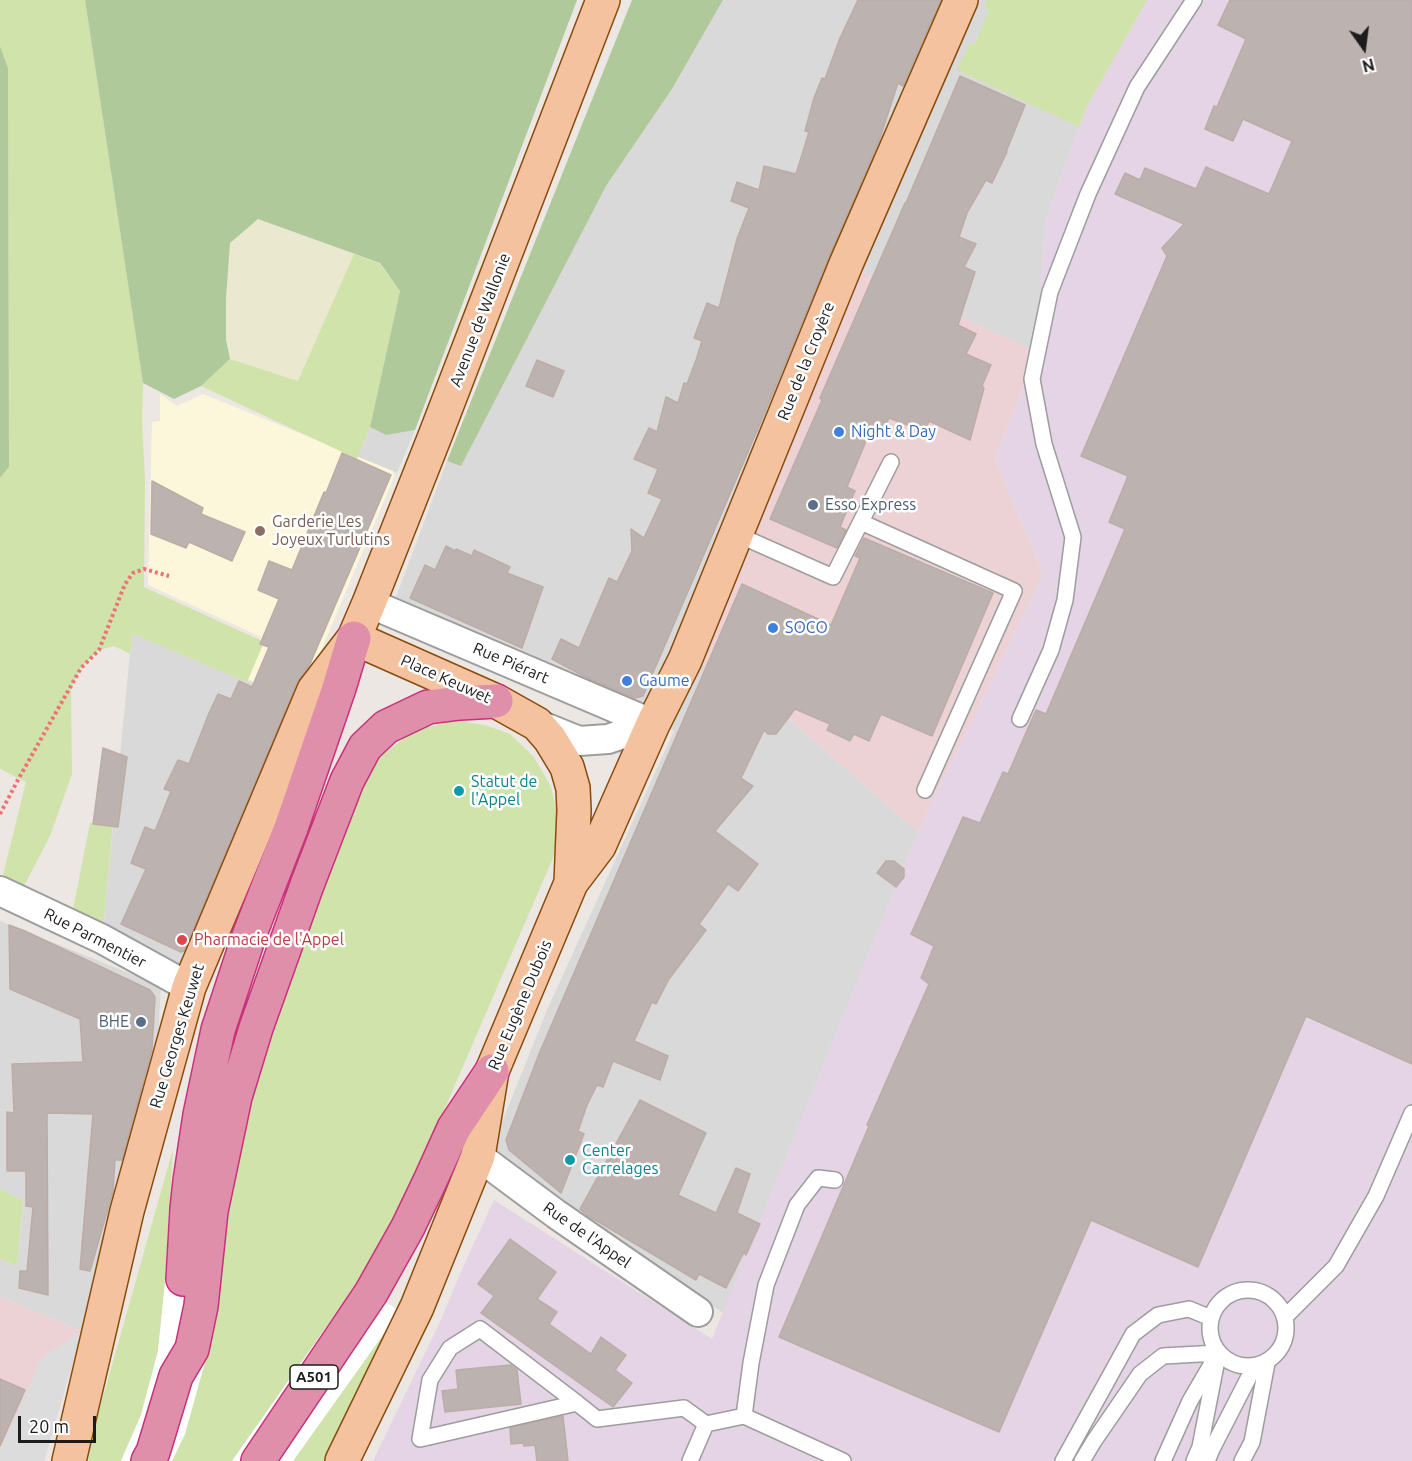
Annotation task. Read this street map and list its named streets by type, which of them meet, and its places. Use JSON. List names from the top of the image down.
{
  "streets": {
    "highway": ["A501"],
    "main road": [
      "Avenue de Wallonie",
      "Rue de la Croyère",
      "Place Keuwet",
      "Rue Eugène Dubois",
      "Rue Georges Keuwet"
    ],
    "street": ["Rue Piérart", "Rue Parmentier", "Rue de l'Appel"]
  },
  "crossings": [
    ["Avenue de Wallonie", "Rue Piérart"],
    ["Avenue de Wallonie", "Place Keuwet"],
    ["Avenue de Wallonie", "Rue Georges Keuwet"],
    ["Rue de la Croyère", "Rue Piérart"],
    ["Rue de la Croyère", "Place Keuwet"],
    ["Rue de la Croyère", "Rue Eugène Dubois"],
    ["Rue Piérart", "Place Keuwet"],
    ["Rue Piérart", "Rue Eugène Dubois"],
    ["Place Keuwet", "Rue Eugène Dubois"],
    ["Place Keuwet", "Rue Georges Keuwet"],
    ["Rue Parmentier", "Rue Georges Keuwet"],
    ["Rue Eugène Dubois", "Rue de l'Appel"],
    ["Rue Eugène Dubois", "A501"]
  ],
  "places": [
    "Night & Day",
    "Esso Express",
    "Garderie Les Joyeux Turlutins",
    "SOCO",
    "Gaume",
    "Statut de l'Appel",
    "Pharmacie de l'Appel",
    "BHE",
    "Center Carrelages"
  ],
  "scale_bar": "20 m",
  "north": "bottom"
}
